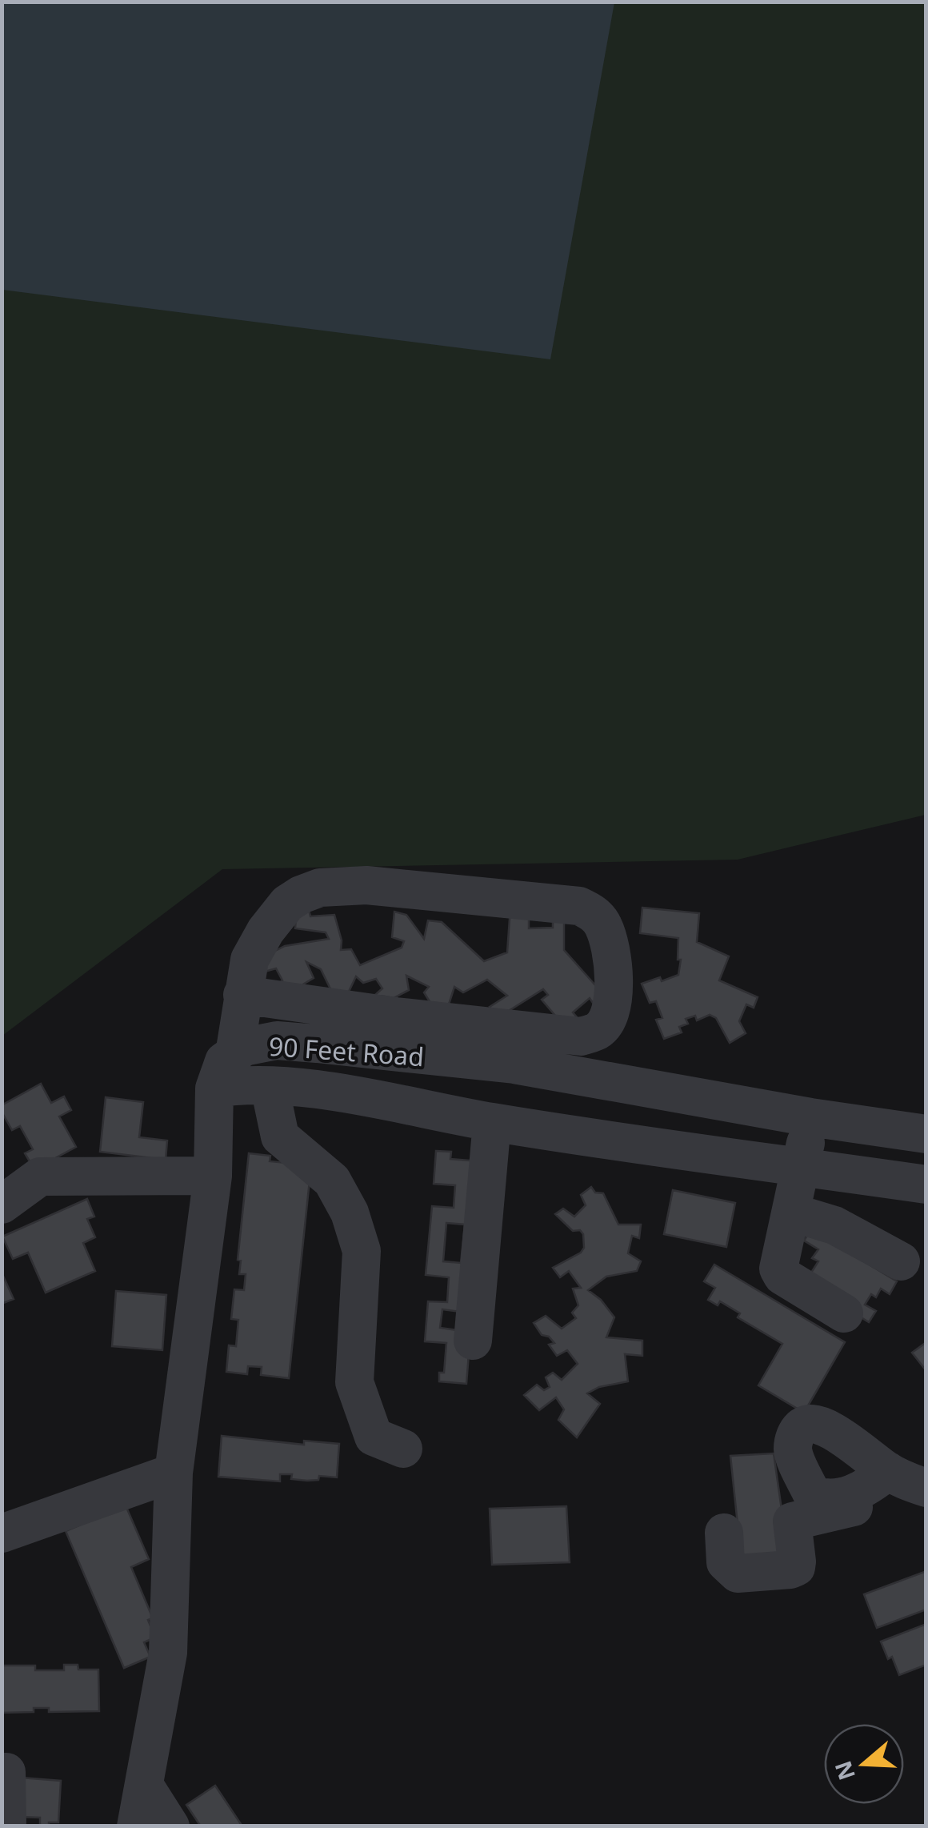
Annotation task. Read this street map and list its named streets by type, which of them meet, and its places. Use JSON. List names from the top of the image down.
{
  "streets": {
    "street": ["90 Feet Road"]
  },
  "north": "left"
}
